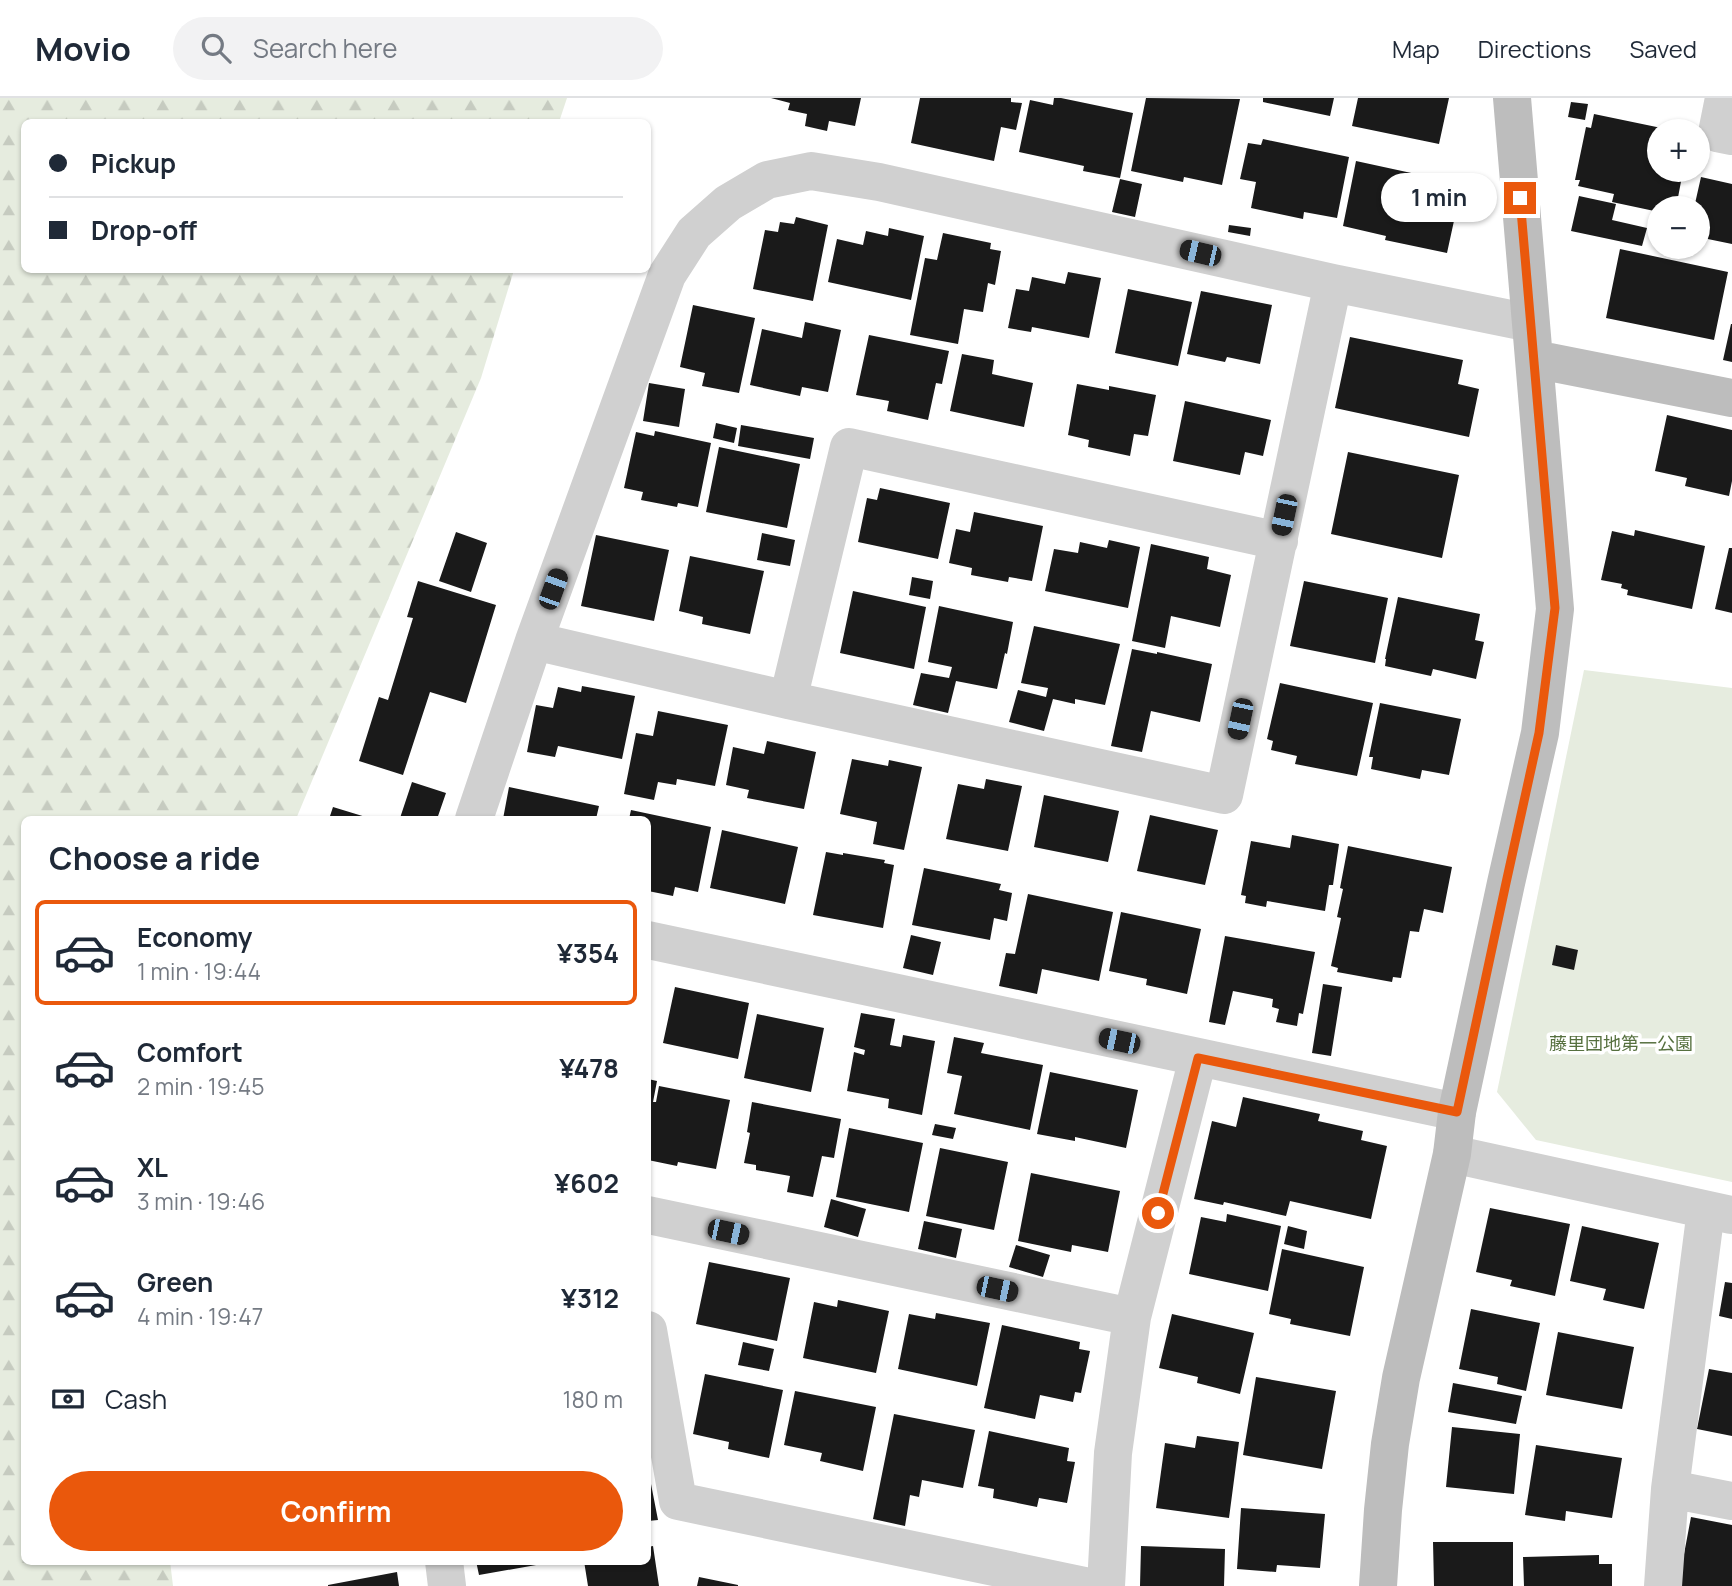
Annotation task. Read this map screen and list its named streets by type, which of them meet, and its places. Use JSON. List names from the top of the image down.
{
  "parks": ["藤里団地第一公園"],
  "page": {
    "header": "Movio",
    "search": "Search here",
    "nav": ["Map", "Directions", "Saved"],
    "map_buttons": ["+", "−"],
    "banner": ["Pickup", "Drop-off"],
    "bubble": "1 min",
    "heading": "Choose a ride",
    "list": [
      {
        "name": "Economy",
        "note": "1 min · 19:44",
        "value": "¥354"
      },
      {
        "name": "Comfort",
        "note": "2 min · 19:45",
        "value": "¥478"
      },
      {
        "name": "XL",
        "note": "3 min · 19:46",
        "value": "¥602"
      },
      {
        "name": "Green",
        "note": "4 min · 19:47",
        "value": "¥312"
      }
    ],
    "pay": ["Cash", "180 m"],
    "buttons": "Confirm"
  }
}
